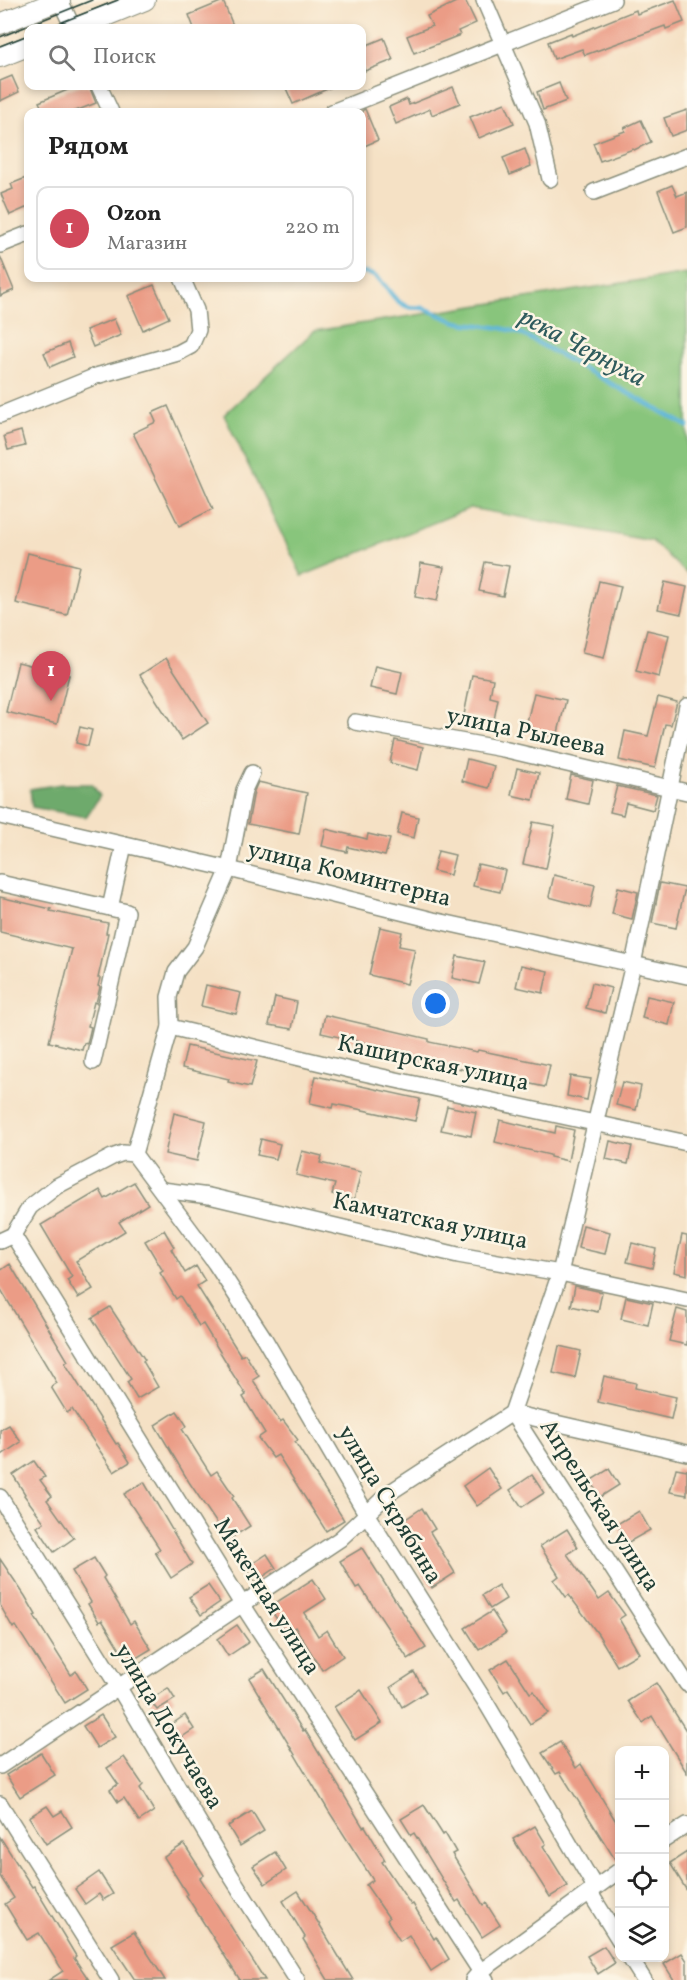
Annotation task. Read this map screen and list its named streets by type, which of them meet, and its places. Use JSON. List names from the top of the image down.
{
  "streets": {
    "street": [
      "улица Рылеева",
      "улица Коминтерна",
      "Каширская улица",
      "Камчатская улица",
      "улица Скрябина",
      "Апрельская улица",
      "Макетная улица",
      "улица Докучаева"
    ]
  },
  "crossings": [
    ["Камчатская улица", "улица Скрябина"]
  ],
  "water": ["река Чернуха"],
  "page": {
    "search": "Поиск",
    "heading": "Рядом",
    "list": [
      {
        "mark": "1",
        "name": "Ozon",
        "note": "Магазин",
        "value": "220 m"
      }
    ],
    "pins": "1",
    "map_buttons": ["+", "−"]
  }
}
